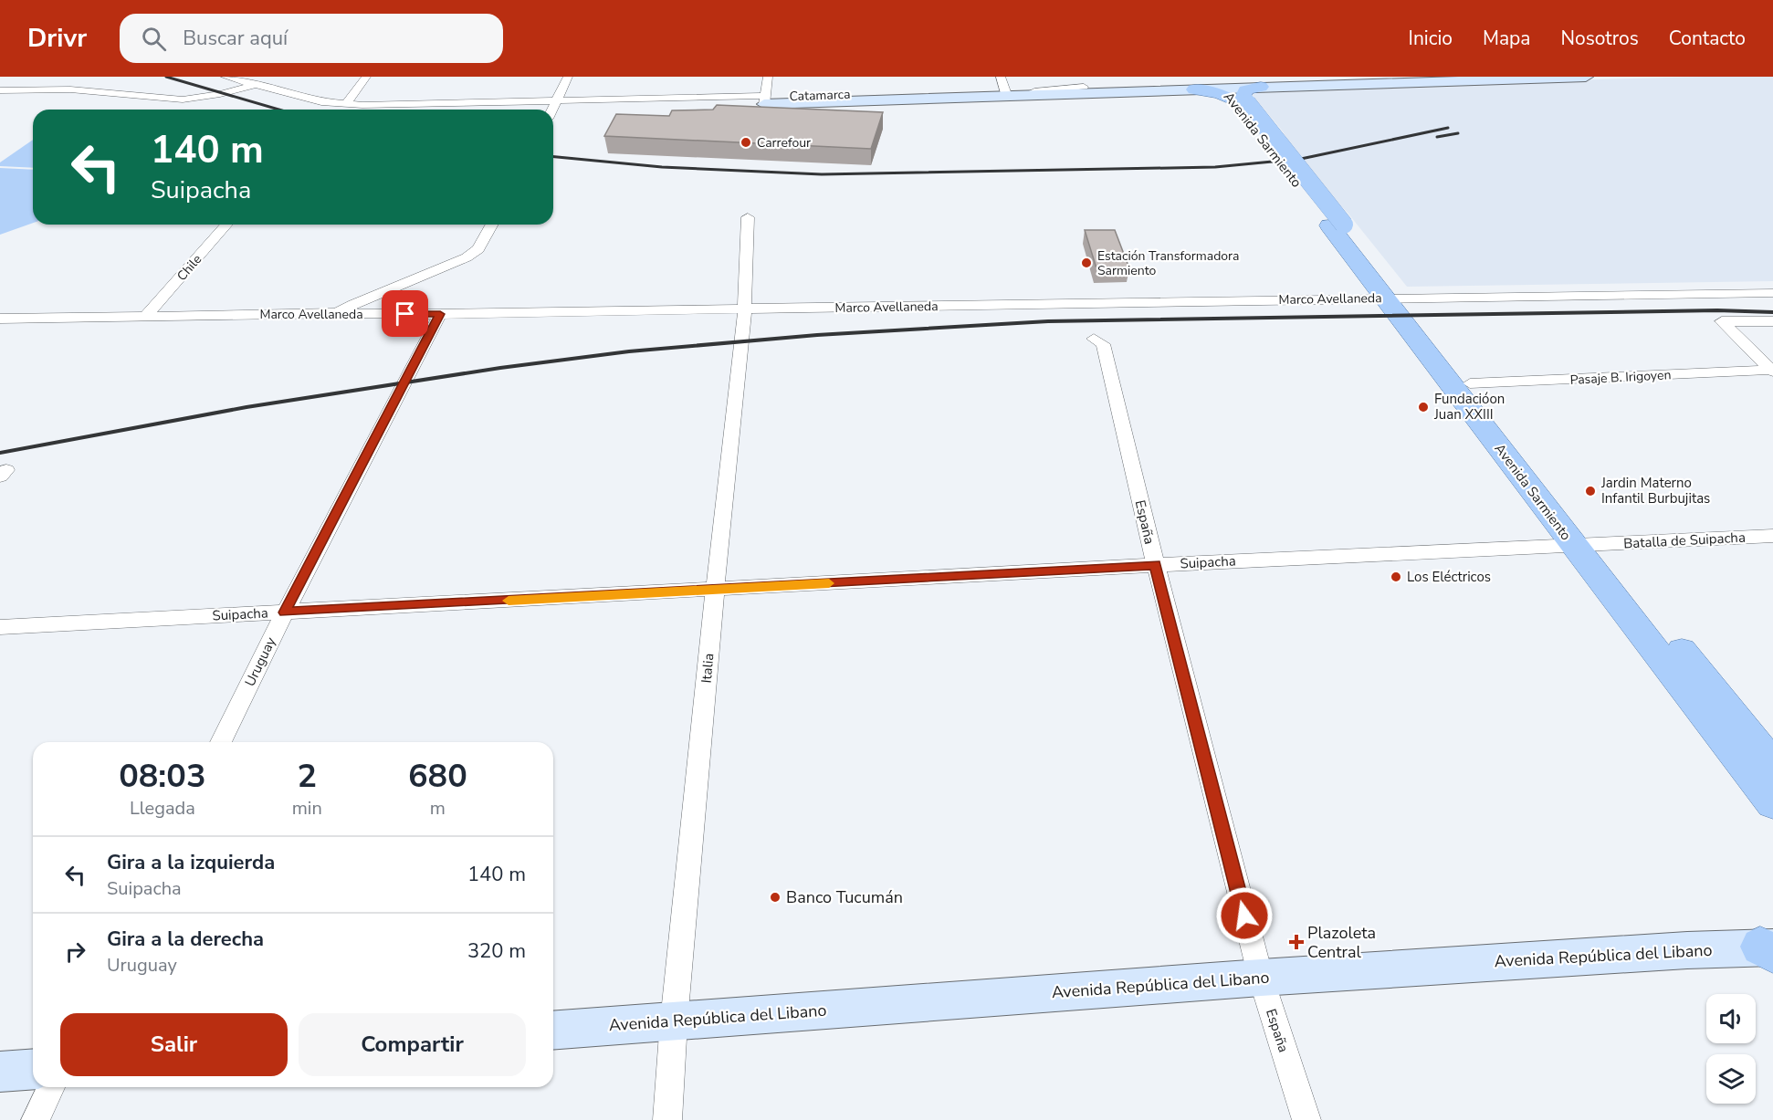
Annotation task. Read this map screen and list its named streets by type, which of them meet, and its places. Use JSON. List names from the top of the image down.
{
  "streets": {
    "main road": ["Catamarca", "Avenida Sarmiento", "Avenida República del Libano"],
    "street": [
      "Chile",
      "Marco Avellaneda",
      "Pasaje B. Irigoyen",
      "España",
      "Batalla de Suipacha",
      "Suipacha",
      "Uruguay",
      "Italia"
    ]
  },
  "crossings": [
    ["Catamarca", "Avenida Sarmiento"],
    ["Avenida Sarmiento", "Marco Avellaneda"],
    ["Avenida Sarmiento", "Pasaje B. Irigoyen"],
    ["Avenida Sarmiento", "Batalla de Suipacha"],
    ["Avenida Sarmiento", "Suipacha"],
    ["Chile", "Marco Avellaneda"],
    ["Marco Avellaneda", "Uruguay"],
    ["Marco Avellaneda", "Italia"],
    ["España", "Suipacha"],
    ["España", "Avenida República del Libano"],
    ["Batalla de Suipacha", "Suipacha"],
    ["Suipacha", "Uruguay"],
    ["Suipacha", "Italia"],
    ["Italia", "Avenida República del Libano"]
  ],
  "places": {
    "other": [
      "Carrefour",
      "Estación Transformadora Sarmiento",
      "Fundacióon Juan XXIII",
      "Jardin Materno Infantil Burbujitas",
      "Los Eléctricos",
      "Banco Tucumán"
    ],
    "health": ["Plazoleta Central"]
  },
  "page": {
    "header": "Drivr",
    "search": "Buscar aquí",
    "nav": [
      "Inicio",
      "Mapa",
      "Nosotros",
      "Contacto"
    ],
    "turn": ["140 m", "Suipacha"],
    "eta": [
      "08:03",
      "Llegada",
      "2",
      "min",
      "680",
      "m"
    ],
    "list": [
      {
        "name": "Gira a la izquierda",
        "note": "Suipacha",
        "value": "140 m"
      },
      {
        "name": "Gira a la derecha",
        "note": "Uruguay",
        "value": "320 m"
      }
    ],
    "buttons": ["Salir", "Compartir"]
  }
}
